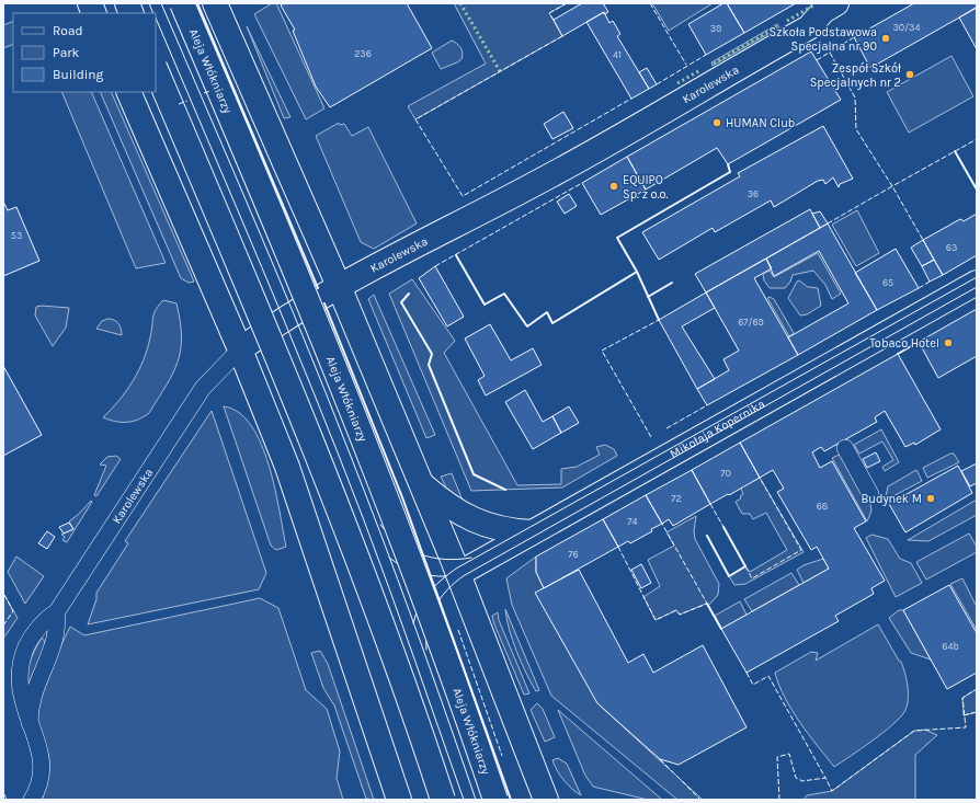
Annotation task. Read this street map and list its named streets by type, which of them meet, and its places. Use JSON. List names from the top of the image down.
{
  "streets": {
    "main road": ["Aleja Włókniarzy", "Karolewska", "Mikołaja Kopernika"]
  },
  "places": [
    "Szkoła Podstawowa Specjalna nr 90",
    "Zespół Szkół Specjalnych nr 2",
    "HUMAN Club",
    "EQUIPO Sp. z o.o.",
    "Tobaco Hotel",
    "Budynek M"
  ],
  "house_numbers": [
    "30/34",
    "39",
    "236",
    "41",
    "36",
    "53",
    "63",
    "65",
    "67/69",
    "70",
    "72",
    "68",
    "74",
    "76",
    "64b"
  ],
  "legend": ["Road", "Park", "Building"]
}
